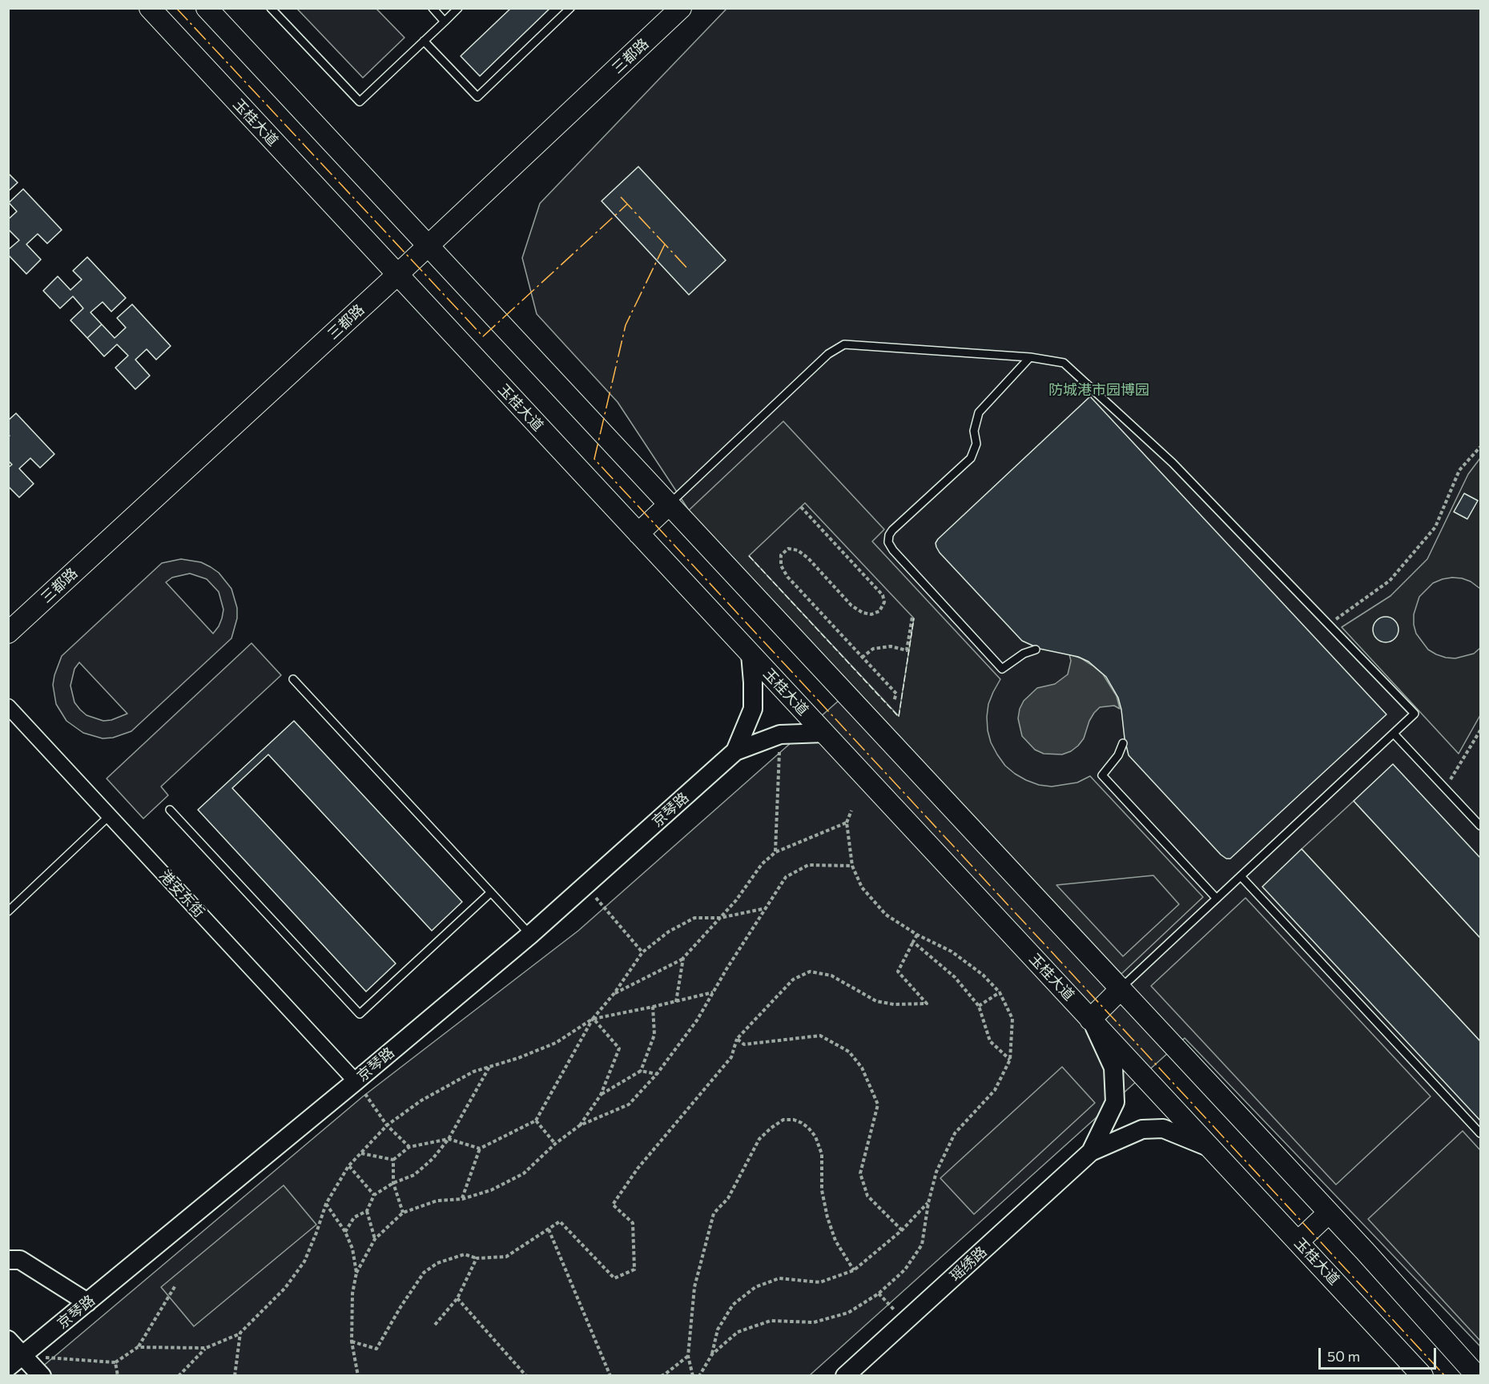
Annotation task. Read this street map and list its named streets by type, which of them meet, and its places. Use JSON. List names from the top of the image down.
{
  "streets": {
    "main road": ["三都路", "玉桂大道"],
    "street": ["京琴路", "港安东街", "瑶绣路"]
  },
  "crossings": [
    ["三都路", "玉桂大道"],
    ["京琴路", "港安东街"]
  ],
  "parks": ["防城港市园博园"],
  "scale_bar": "50 m"
}
